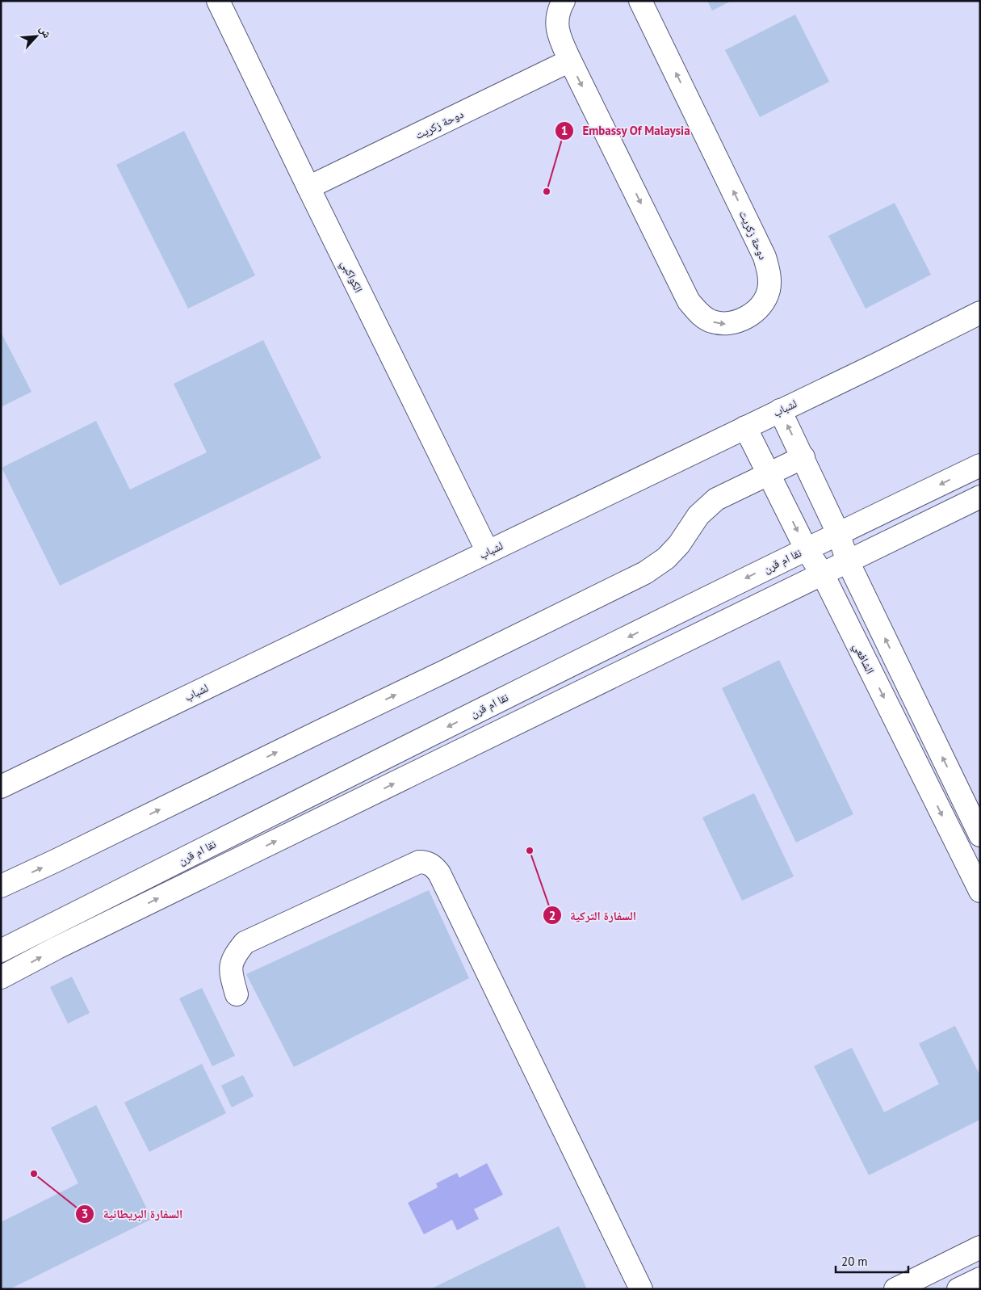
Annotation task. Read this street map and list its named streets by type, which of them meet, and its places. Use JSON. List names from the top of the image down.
{
  "streets": {
    "street": [
      "دوحة زكريت",
      "الكواكبي",
      "لشباب",
      "نقا ام قرن",
      "الشافعي"
    ]
  },
  "crossings": [
    ["دوحة زكريت", "الكواكبي"],
    ["الكواكبي", "لشباب"],
    ["لشباب", "الشافعي"],
    ["نقا ام قرن", "الشافعي"]
  ],
  "places": ["Embassy Of Malaysia", "السفارة التركية", "السفارة البريطانية"],
  "scale_bar": "20 m",
  "north": "top right"
}
